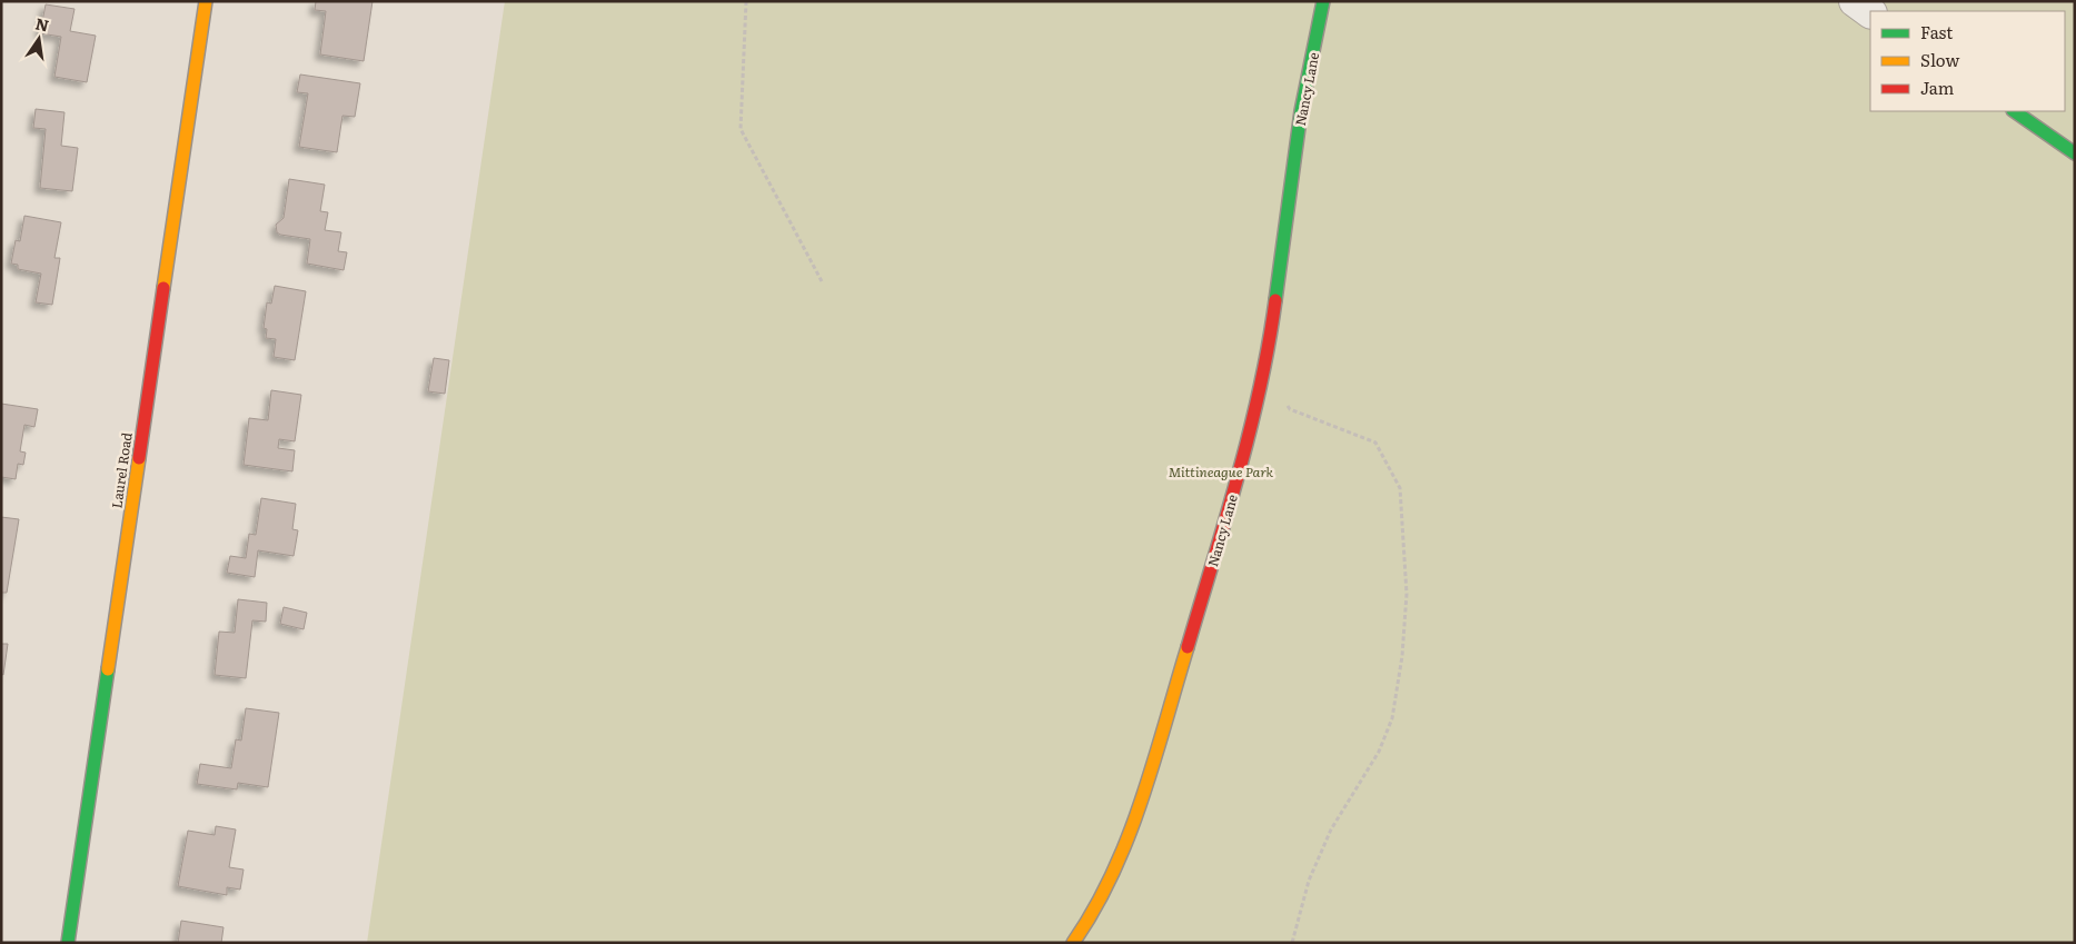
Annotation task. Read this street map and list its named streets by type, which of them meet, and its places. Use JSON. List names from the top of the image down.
{
  "streets": {
    "street": ["Nancy Lane", "Laurel Road"]
  },
  "parks": ["Mittineague Park"],
  "legend": ["Fast", "Slow", "Jam"],
  "north": "top"
}
